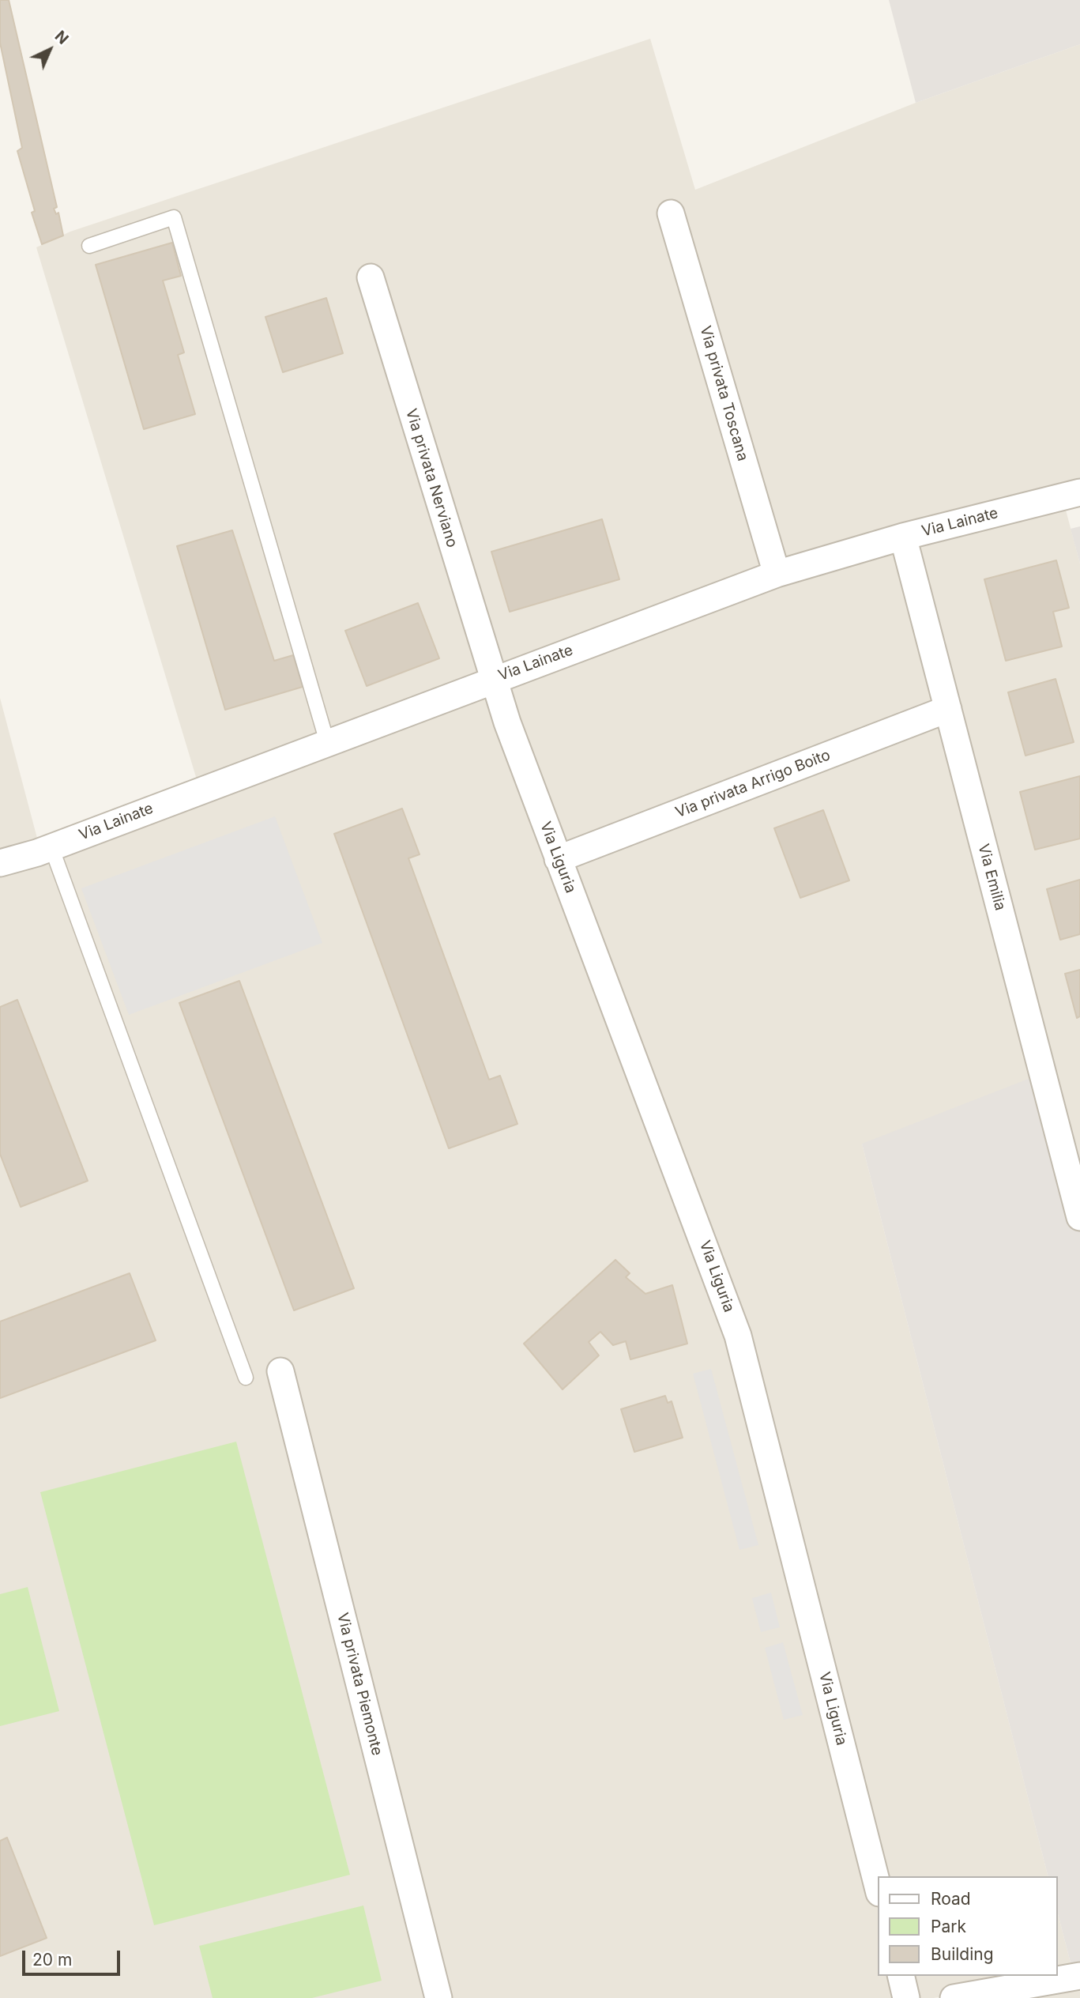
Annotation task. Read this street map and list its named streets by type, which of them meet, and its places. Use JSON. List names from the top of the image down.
{
  "streets": {
    "street": [
      "Via privata Toscana",
      "Via privata Nerviano",
      "Via Lainate",
      "Via privata Arrigo Boito",
      "Via Liguria",
      "Via Emilia",
      "Via privata Piemonte"
    ]
  },
  "crossings": [
    ["Via privata Toscana", "Via Lainate"],
    ["Via privata Nerviano", "Via Lainate"],
    ["Via privata Nerviano", "Via Liguria"],
    ["Via Lainate", "Via Liguria"],
    ["Via Lainate", "Via Emilia"],
    ["Via privata Arrigo Boito", "Via Liguria"],
    ["Via privata Arrigo Boito", "Via Emilia"]
  ],
  "legend": ["Road", "Park", "Building"],
  "scale_bar": "20 m",
  "north": "top right"
}
